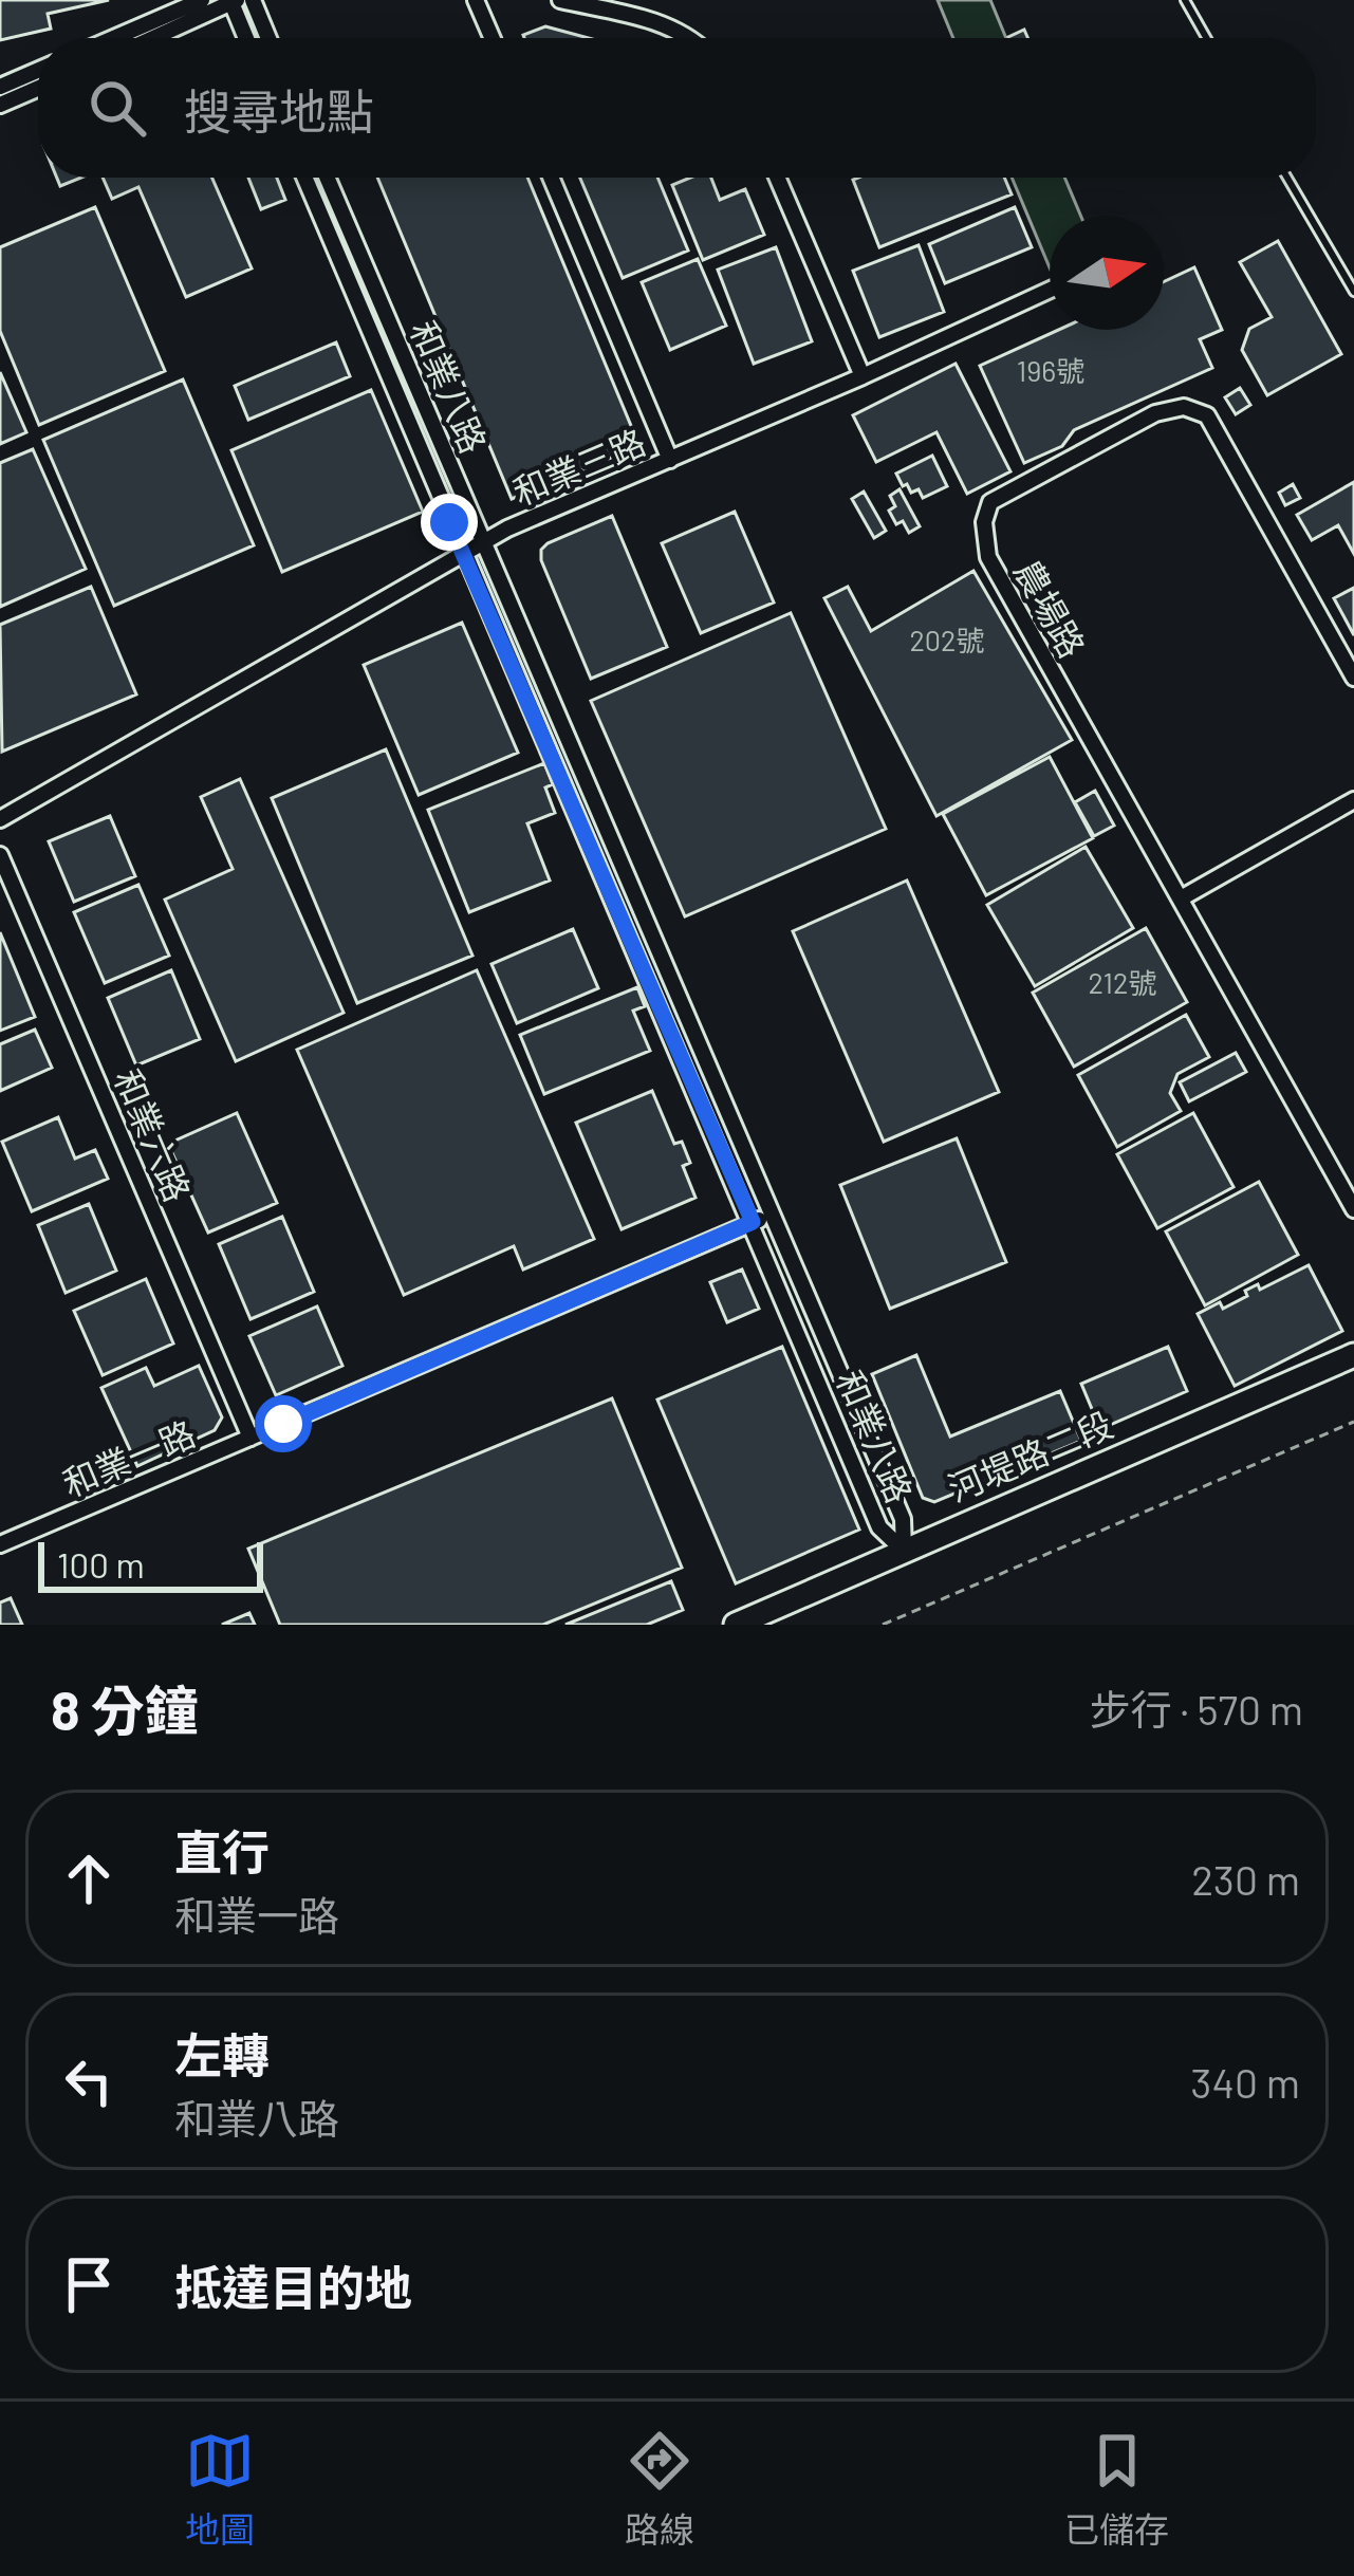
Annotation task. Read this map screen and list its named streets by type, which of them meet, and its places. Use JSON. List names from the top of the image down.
{
  "streets": {
    "main road": ["河堤路二段"],
    "street": [
      "和業八路",
      "和業三路",
      "農場路",
      "和業六路",
      "和業一路"
    ]
  },
  "crossings": [
    ["和業八路", "和業三路"],
    ["和業八路", "河堤路二段"],
    ["和業八路", "和業一路"],
    ["和業六路", "和業一路"]
  ],
  "house_numbers": ["196號", "202號", "212號"],
  "scale_bar": "100 m",
  "north": "right",
  "page": {
    "search": "搜尋地點",
    "scale": "100 m",
    "heading": ["8 分鐘", "步行 · 570 m"],
    "list": [
      ["直行", "和業一路", "230 m"],
      ["左轉", "和業八路", "340 m"],
      "抵達目的地"
    ],
    "nav": ["地圖", "路線", "已儲存"]
  }
}
